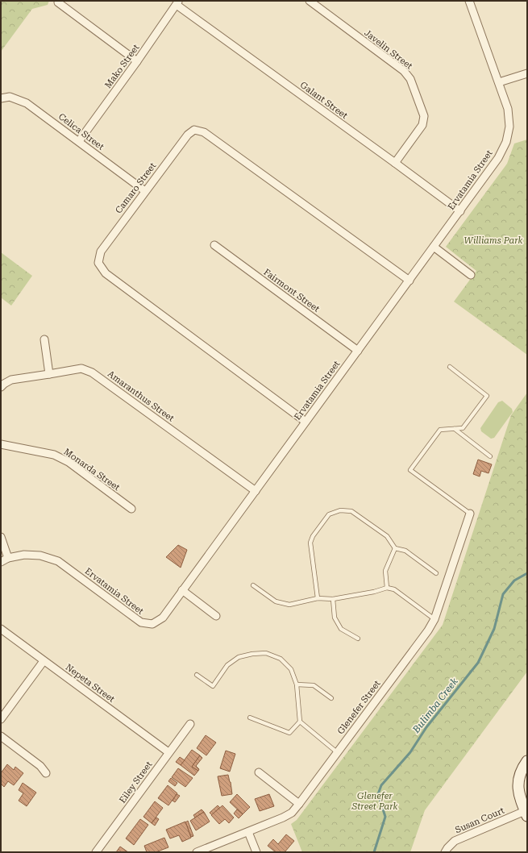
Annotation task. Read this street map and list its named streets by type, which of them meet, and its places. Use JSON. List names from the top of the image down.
{
  "streets": {
    "street": [
      "Javelin Street",
      "Mako Street",
      "Galant Street",
      "Celica Street",
      "Ervatamia Street",
      "Camaro Street",
      "Fairmont Street",
      "Amaranthus Street",
      "Monarda Street",
      "Nepeta Street",
      "Glenefer Street",
      "Eiley Street",
      "Susan Court"
    ]
  },
  "crossings": [
    ["Javelin Street", "Galant Street"],
    ["Mako Street", "Galant Street"],
    ["Mako Street", "Celica Street"],
    ["Galant Street", "Ervatamia Street"],
    ["Celica Street", "Camaro Street"],
    ["Ervatamia Street", "Camaro Street"],
    ["Ervatamia Street", "Fairmont Street"],
    ["Ervatamia Street", "Amaranthus Street"],
    ["Nepeta Street", "Eiley Street"]
  ],
  "water": ["Bulimba Creek"],
  "parks": ["Williams Park", "Glenefer Street Park"]
}
